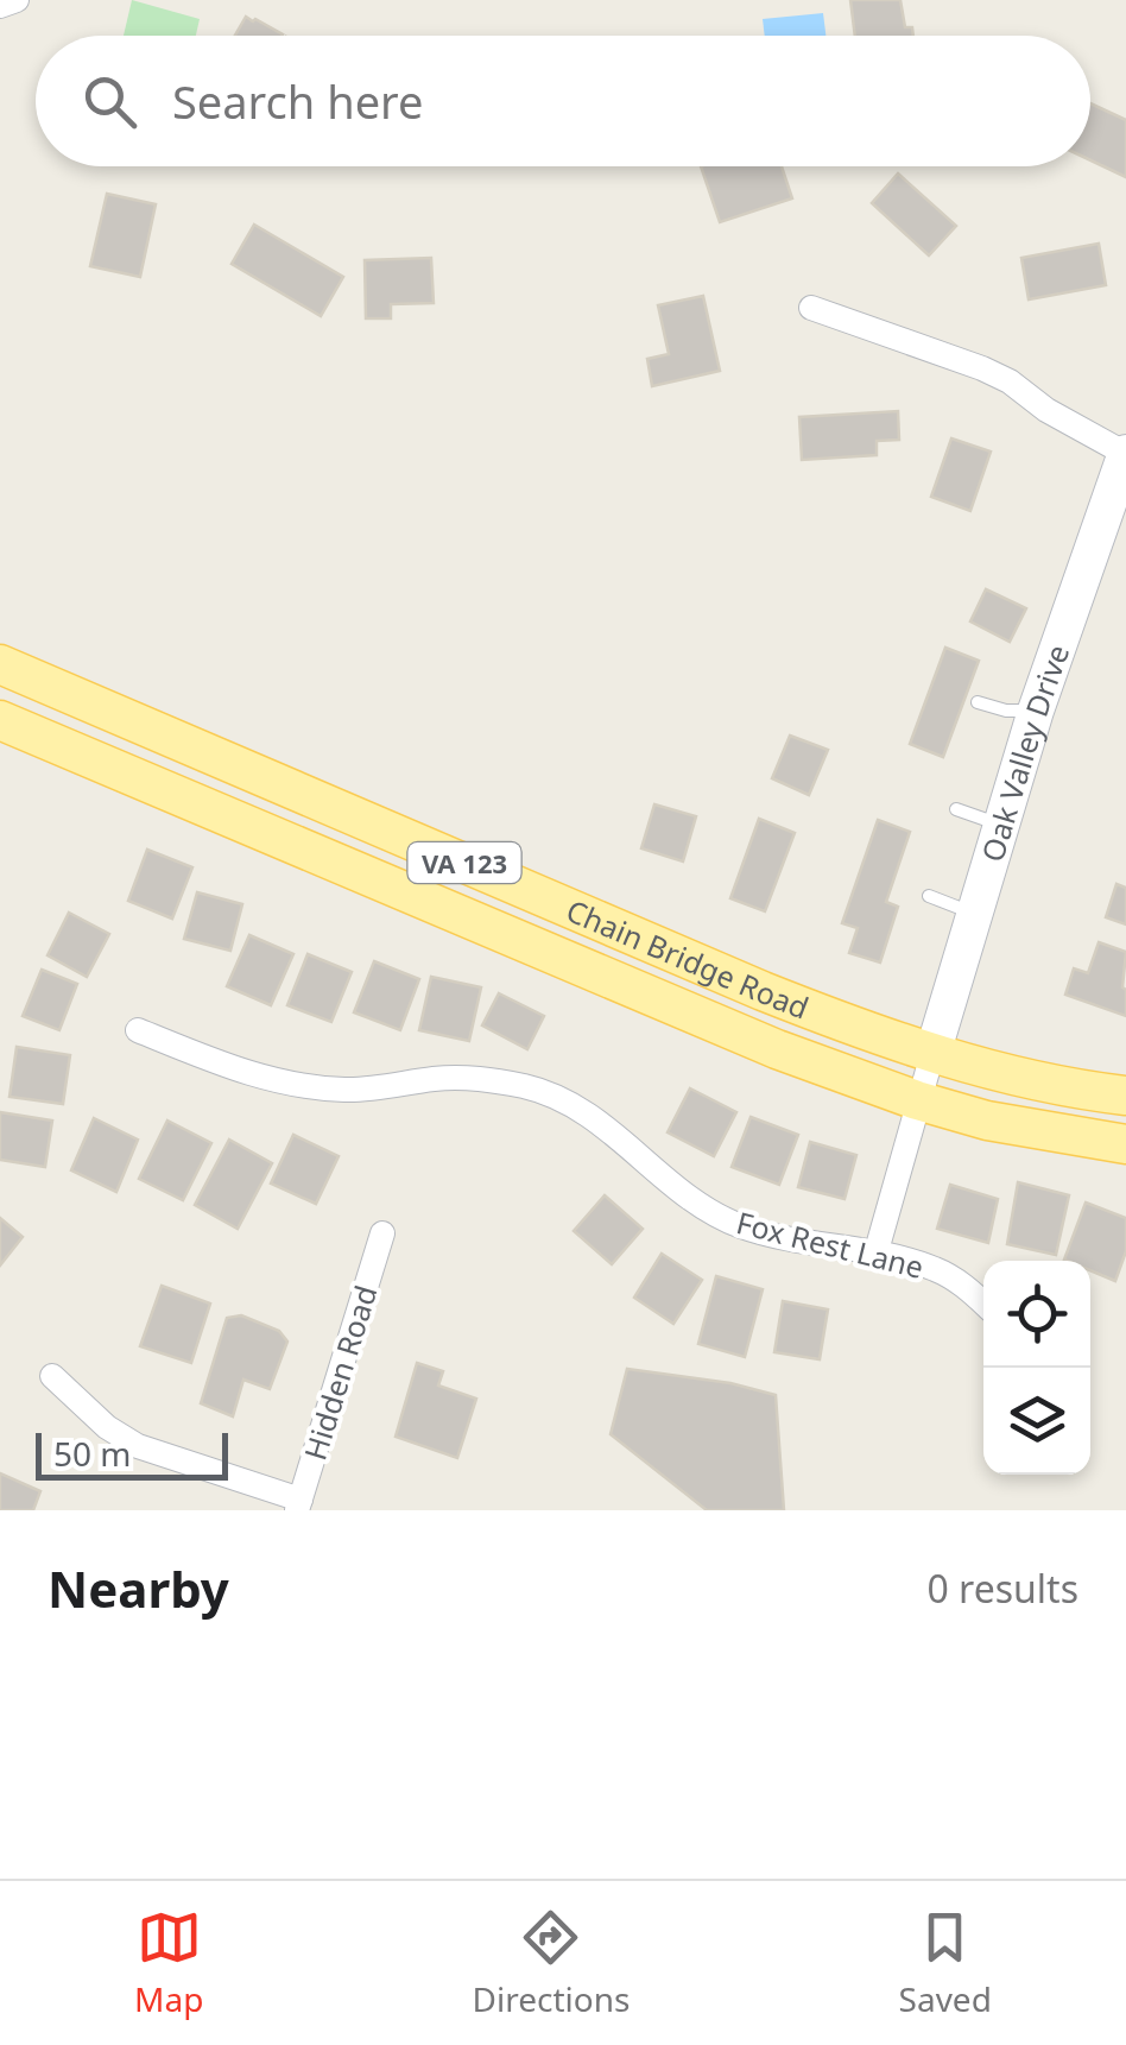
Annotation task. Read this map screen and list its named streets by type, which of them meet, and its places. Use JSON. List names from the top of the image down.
{
  "streets": {
    "main road": ["VA 123", "Chain Bridge Road"],
    "street": ["Oak Valley Drive", "Fox Rest Lane", "Hidden Road"]
  },
  "crossings": [
    ["Oak Valley Drive", "Chain Bridge Road"]
  ],
  "scale_bar": "50 m",
  "page": {
    "search": "Search here",
    "scale": "50 m",
    "heading": ["Nearby", "0 results"],
    "nav": ["Map", "Directions", "Saved"]
  }
}
